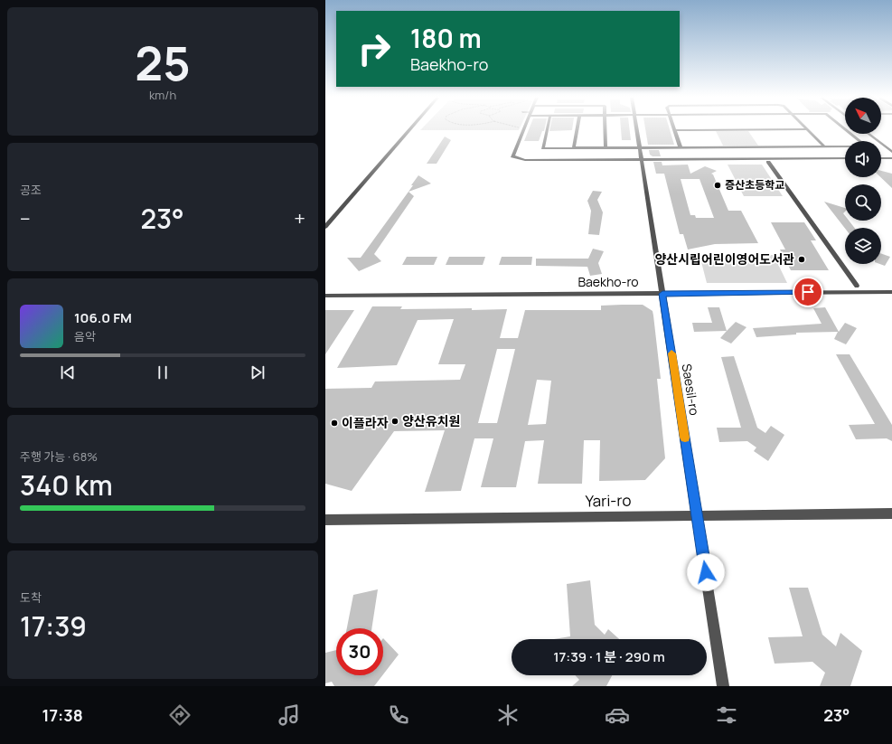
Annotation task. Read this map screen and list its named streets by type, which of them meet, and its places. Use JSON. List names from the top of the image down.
{
  "streets": {
    "street": ["Baekho-ro", "Saesil-ro", "Yari-ro"]
  },
  "crossings": [
    ["Baekho-ro", "Saesil-ro"],
    ["Saesil-ro", "Yari-ro"]
  ],
  "places": [
    "증산초등학교",
    "양산시립어린이영어도서관",
    "양산유치원",
    "이플라자"
  ],
  "north": "top left",
  "page": {
    "tile": [
      ["25", "km/h"],
      "공조",
      ["주행 가능 · 68%", "340 km"],
      ["도착", "17:39"]
    ],
    "turn": ["180 m", "Baekho-ro"],
    "heat": ["−", "23°", "+"],
    "song": ["106.0 FM", "음악"],
    "limit": "30",
    "trip": "17:39 · 1 분 · 290 m",
    "tabs": ["17:38", "23°"]
  }
}
